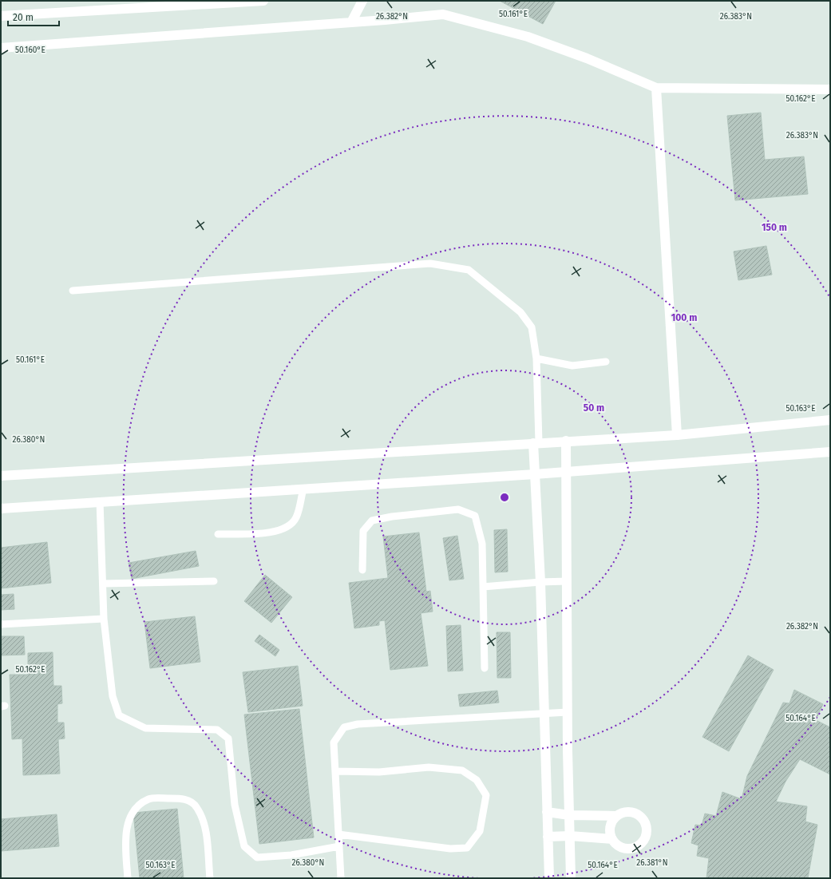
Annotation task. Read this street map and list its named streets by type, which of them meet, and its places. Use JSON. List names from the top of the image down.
{
  "scale_bar": "20 m",
  "coordinates": [
    "50.161°E",
    "26.382°N",
    "26.383°N",
    "50.160°E",
    "50.162°E",
    "50.163°E",
    "26.380°N",
    "50.164°E",
    "26.381°N"
  ],
  "rings": ["150 m", "100 m", "50 m"]
}
